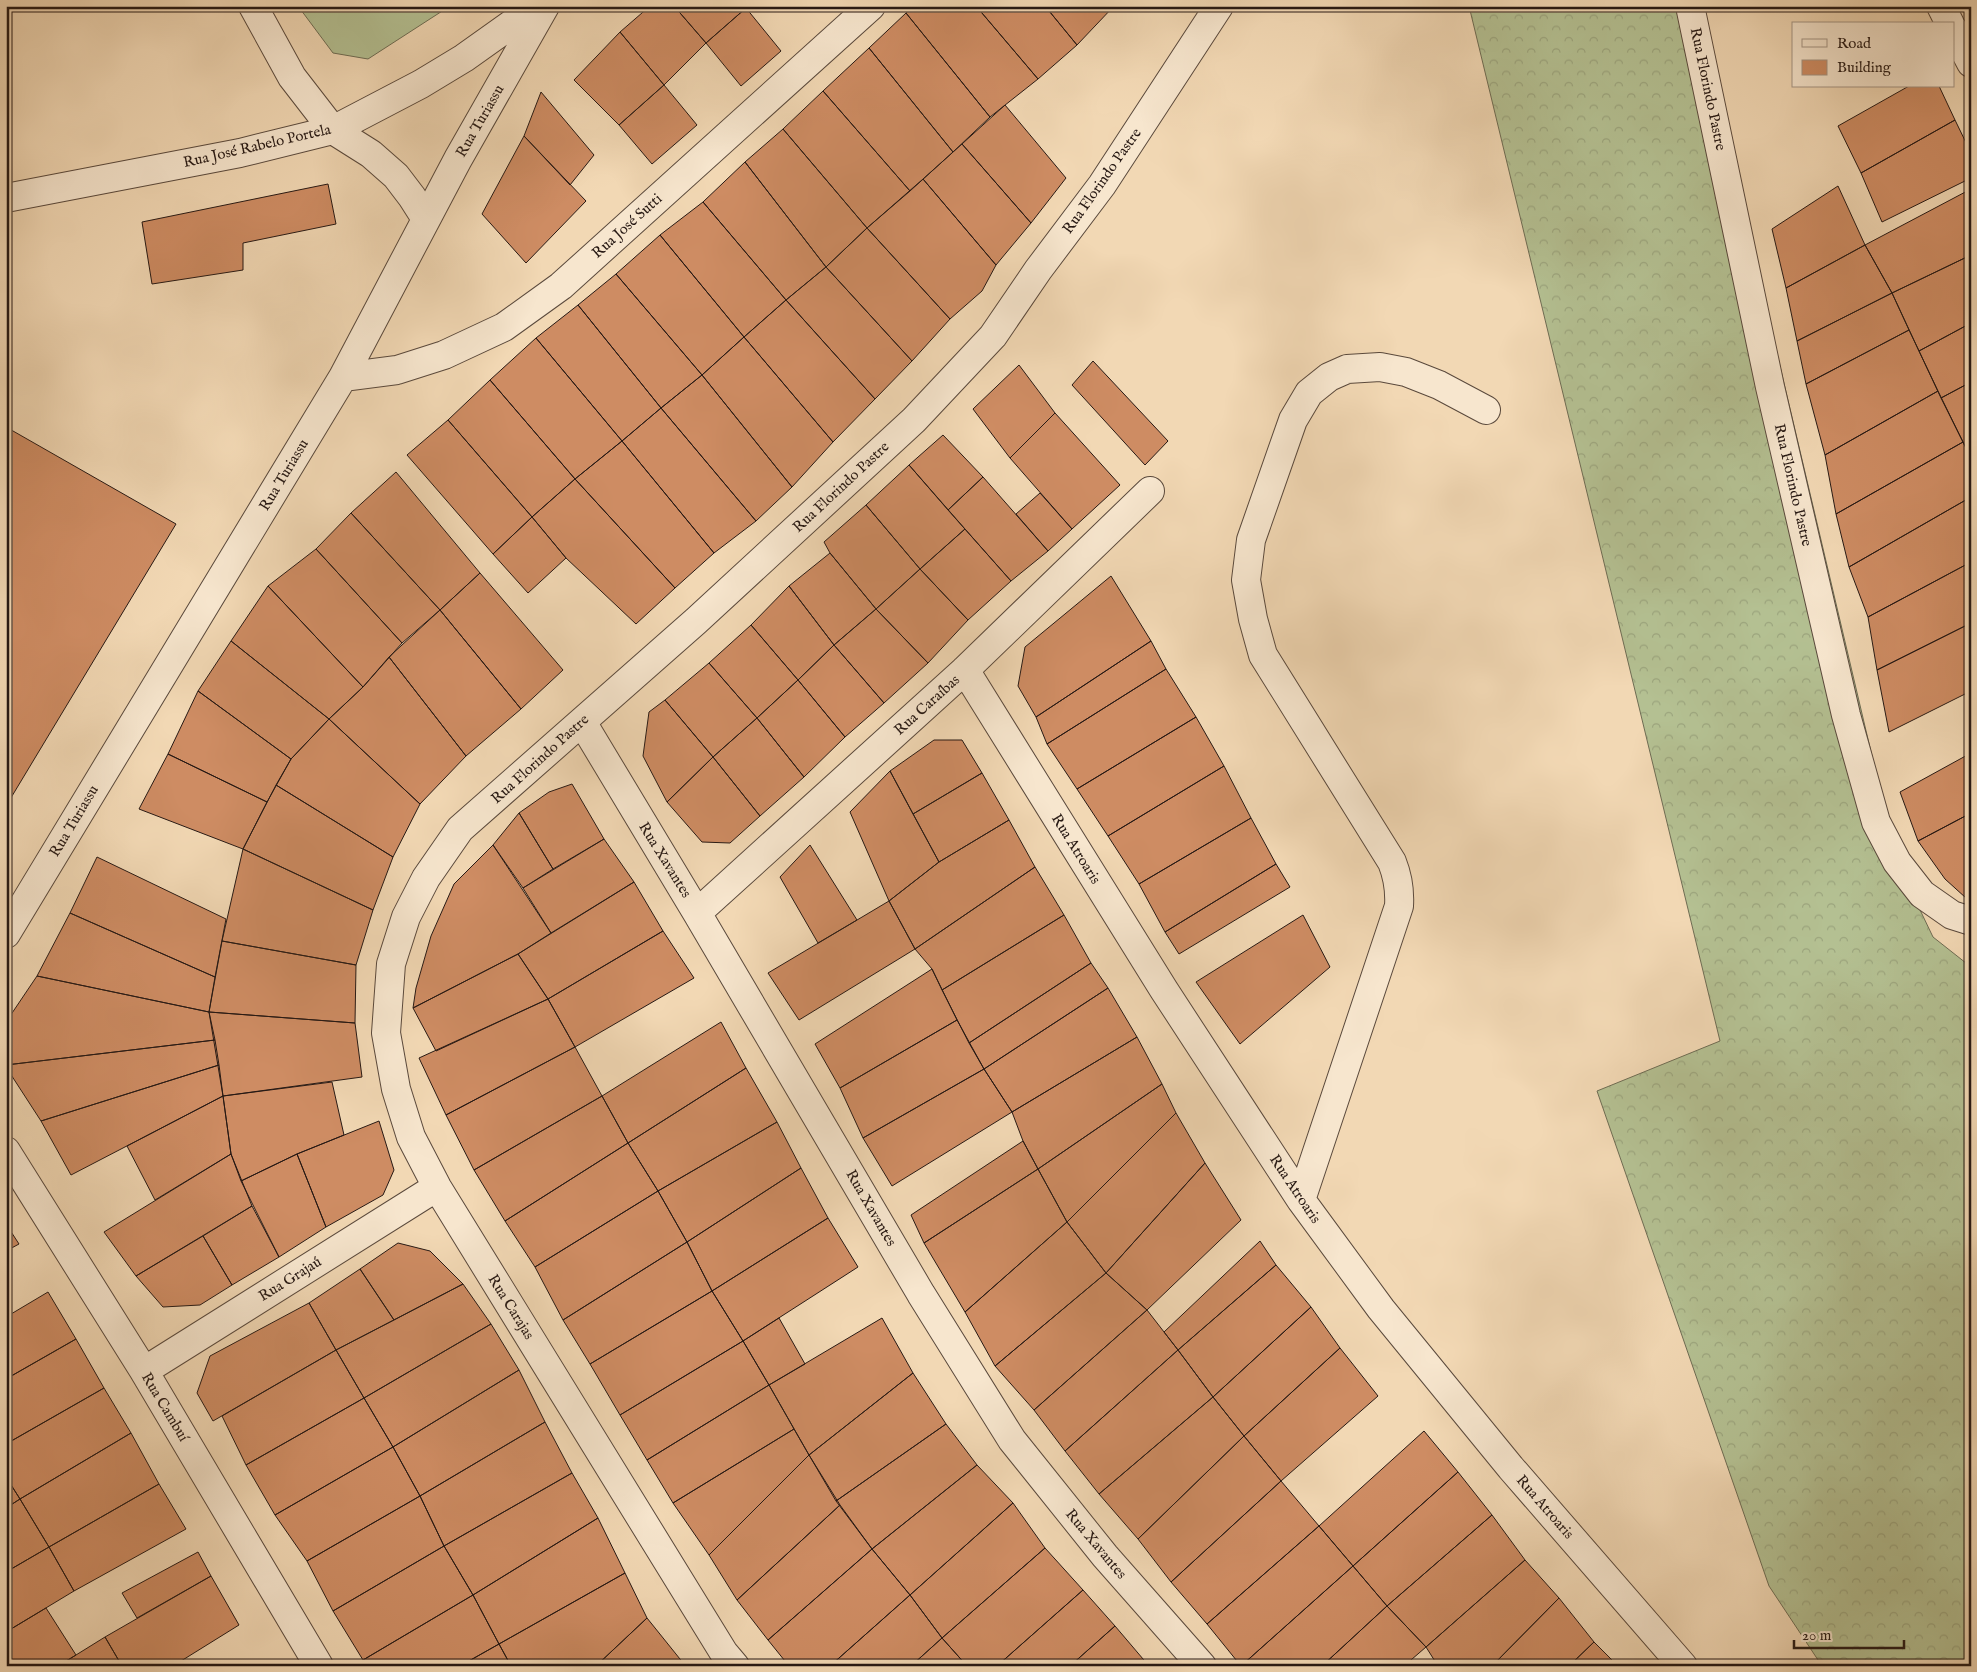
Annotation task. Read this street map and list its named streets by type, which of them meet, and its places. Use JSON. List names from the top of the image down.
{
  "streets": {
    "street": [
      "Rua Florindo Pastre",
      "Rua Turiassu",
      "Rua José Rabelo Portela",
      "Rua José Sutti",
      "Rua Caraíbas",
      "Rua Atroaris",
      "Rua Xavantes",
      "Rua Grajaú",
      "Rua Carajas",
      "Rua Cambuí"
    ]
  },
  "crossings": [
    ["Rua Florindo Pastre", "Rua Xavantes"],
    ["Rua Florindo Pastre", "Rua Carajas"],
    ["Rua Turiassu", "Rua José Sutti"],
    ["Rua Caraíbas", "Rua Atroaris"],
    ["Rua Caraíbas", "Rua Xavantes"],
    ["Rua Grajaú", "Rua Carajas"],
    ["Rua Grajaú", "Rua Cambuí"]
  ],
  "legend": ["Road", "Building"],
  "scale_bar": "20 m"
}
